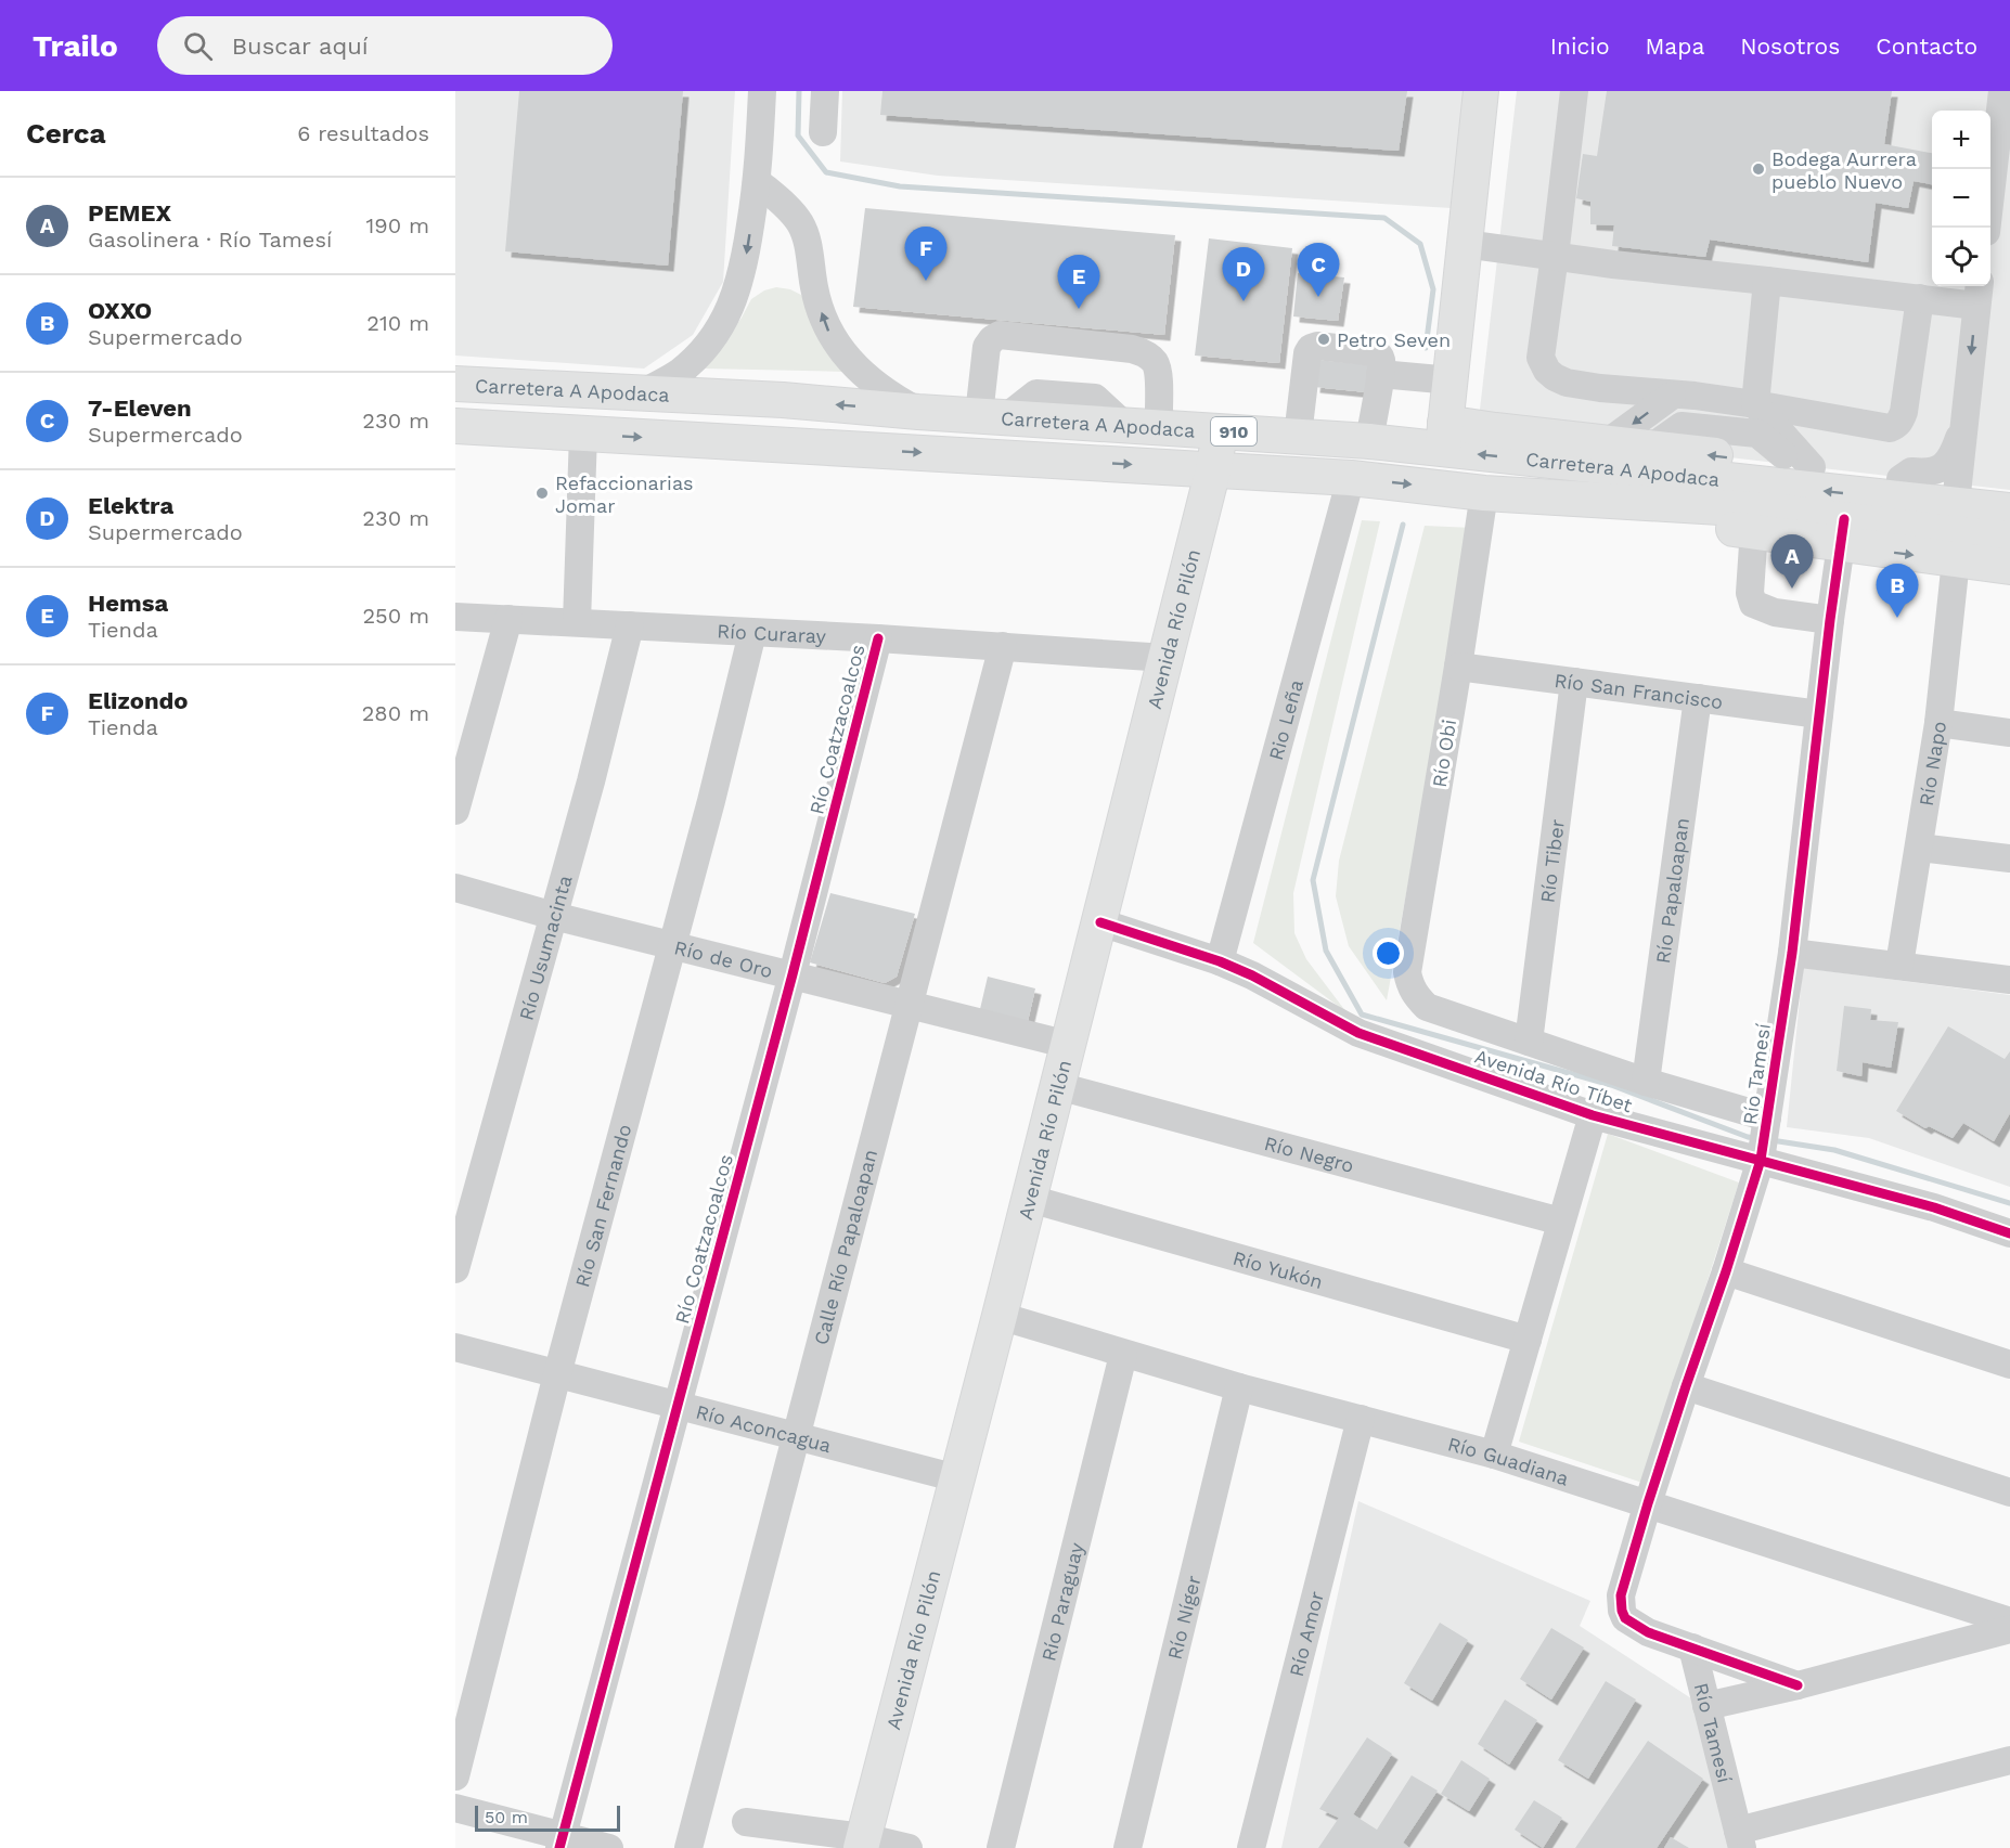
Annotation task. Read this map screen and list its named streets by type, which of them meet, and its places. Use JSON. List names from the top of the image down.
{
  "streets": {
    "main road": ["Carretera A Apodaca", "910", "Avenida Río Pilón"],
    "street": [
      "Río Curaray",
      "Río San Francisco",
      "Rio Leña",
      "Río Coatzacoalcos",
      "Río Obi",
      "Río Napo",
      "Río Tiber",
      "Río Papaloapan",
      "Río Usumacinta",
      "Río de Oro",
      "Río Tamesí",
      "Avenida Río Tíbet",
      "Río Negro",
      "Río San Fernando",
      "Calle Río Papaloapan",
      "Río Yukón",
      "Río Aconcagua",
      "Río Guadiana",
      "Río Paraguay",
      "Río Níger",
      "Río Amor"
    ]
  },
  "crossings": [
    ["Carretera A Apodaca", "Avenida Río Pilón"],
    ["Carretera A Apodaca", "Rio Leña"],
    ["Carretera A Apodaca", "Río Obi"],
    ["Carretera A Apodaca", "Río Napo"],
    ["Carretera A Apodaca", "Río Tamesí"],
    ["Avenida Río Pilón", "Río Curaray"],
    ["Avenida Río Pilón", "Río de Oro"],
    ["Avenida Río Pilón", "Avenida Río Tíbet"],
    ["Avenida Río Pilón", "Río Negro"],
    ["Avenida Río Pilón", "Río Yukón"],
    ["Avenida Río Pilón", "Río Aconcagua"],
    ["Avenida Río Pilón", "Río Guadiana"],
    ["Río Curaray", "Río Coatzacoalcos"],
    ["Río Curaray", "Río Usumacinta"],
    ["Río Curaray", "Río San Fernando"],
    ["Río Curaray", "Calle Río Papaloapan"],
    ["Río San Francisco", "Río Obi"],
    ["Río San Francisco", "Río Tiber"],
    ["Río San Francisco", "Río Papaloapan"],
    ["Río San Francisco", "Río Tamesí"],
    ["Rio Leña", "Avenida Río Tíbet"],
    ["Río Coatzacoalcos", "Río de Oro"],
    ["Río Coatzacoalcos", "Río Aconcagua"],
    ["Río Obi", "Río Tiber"],
    ["Río Usumacinta", "Río de Oro"],
    ["Río de Oro", "Río San Fernando"],
    ["Río de Oro", "Calle Río Papaloapan"],
    ["Río Tamesí", "Avenida Río Tíbet"],
    ["Río Tamesí", "Río Guadiana"],
    ["Río San Fernando", "Río Aconcagua"],
    ["Calle Río Papaloapan", "Río Aconcagua"],
    ["Río Guadiana", "Río Paraguay"],
    ["Río Guadiana", "Río Níger"],
    ["Río Guadiana", "Río Amor"]
  ],
  "places": ["Bodega Aurrera pueblo Nuevo", "Petro Seven", "Refaccionarias Jomar"],
  "scale_bar": "50 m",
  "page": {
    "header": "Trailo",
    "search": "Buscar aquí",
    "nav": [
      "Inicio",
      "Mapa",
      "Nosotros",
      "Contacto"
    ],
    "heading": ["Cerca", "6 resultados"],
    "map_buttons": ["+", "−"],
    "list": [
      {
        "mark": "A",
        "name": "PEMEX",
        "note": "Gasolinera · Río Tamesí",
        "value": "190 m"
      },
      {
        "mark": "B",
        "name": "OXXO",
        "note": "Supermercado",
        "value": "210 m"
      },
      {
        "mark": "C",
        "name": "7-Eleven",
        "note": "Supermercado",
        "value": "230 m"
      },
      {
        "mark": "D",
        "name": "Elektra",
        "note": "Supermercado",
        "value": "230 m"
      },
      {
        "mark": "E",
        "name": "Hemsa",
        "note": "Tienda",
        "value": "250 m"
      },
      {
        "mark": "F",
        "name": "Elizondo",
        "note": "Tienda",
        "value": "280 m"
      }
    ],
    "pins": [
      "F",
      "C",
      "D",
      "E",
      "A",
      "B"
    ],
    "scale": "50 m"
  }
}
